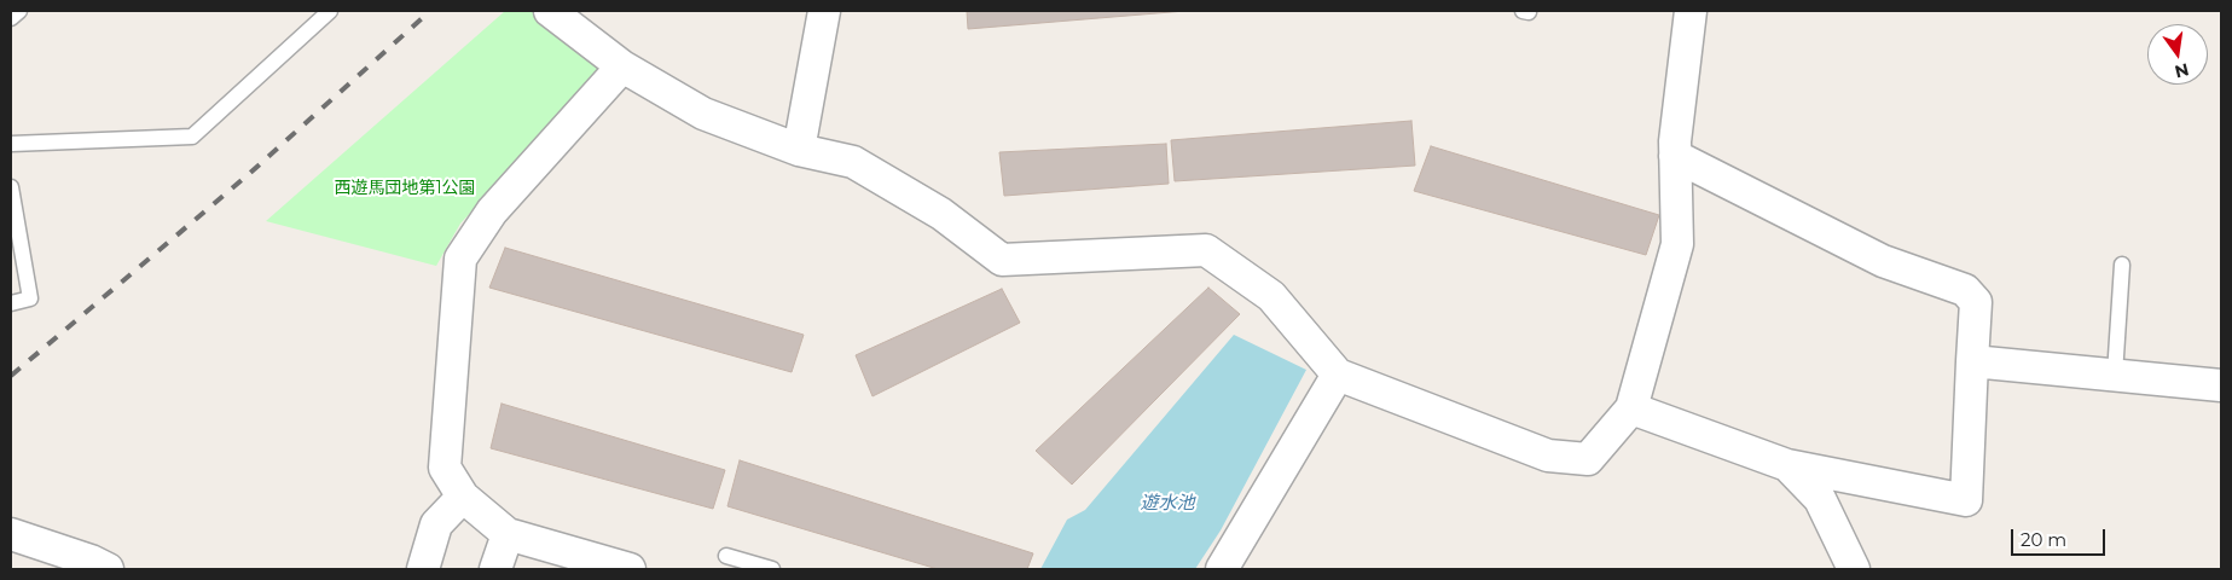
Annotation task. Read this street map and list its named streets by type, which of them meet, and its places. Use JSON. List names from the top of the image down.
{
  "water": ["遊水池"],
  "parks": ["西遊馬団地第1公園"],
  "scale_bar": "20 m",
  "north": "bottom"
}
